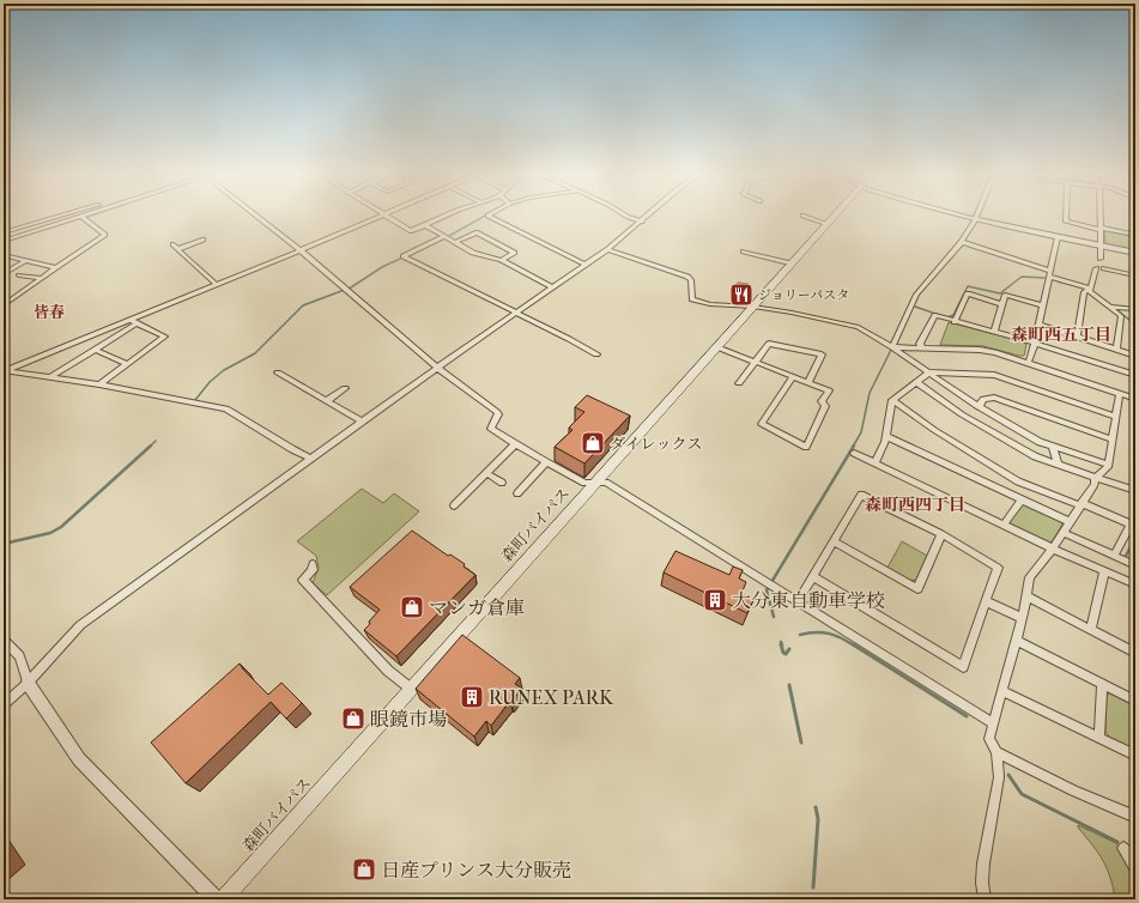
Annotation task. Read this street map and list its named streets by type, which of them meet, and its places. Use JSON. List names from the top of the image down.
{
  "streets": {
    "main road": ["森町バイパス"]
  },
  "districts": ["皆春", "森町西五丁目", "森町西四丁目"],
  "places": {
    "restaurant": ["ジョリーパスタ"],
    "shop": [
      "ダイレックス",
      "マンガ倉庫",
      "眼鏡市場",
      "日産プリンス大分販売"
    ],
    "building": ["大分東自動車学校", "RUNEX PARK"]
  }
}
